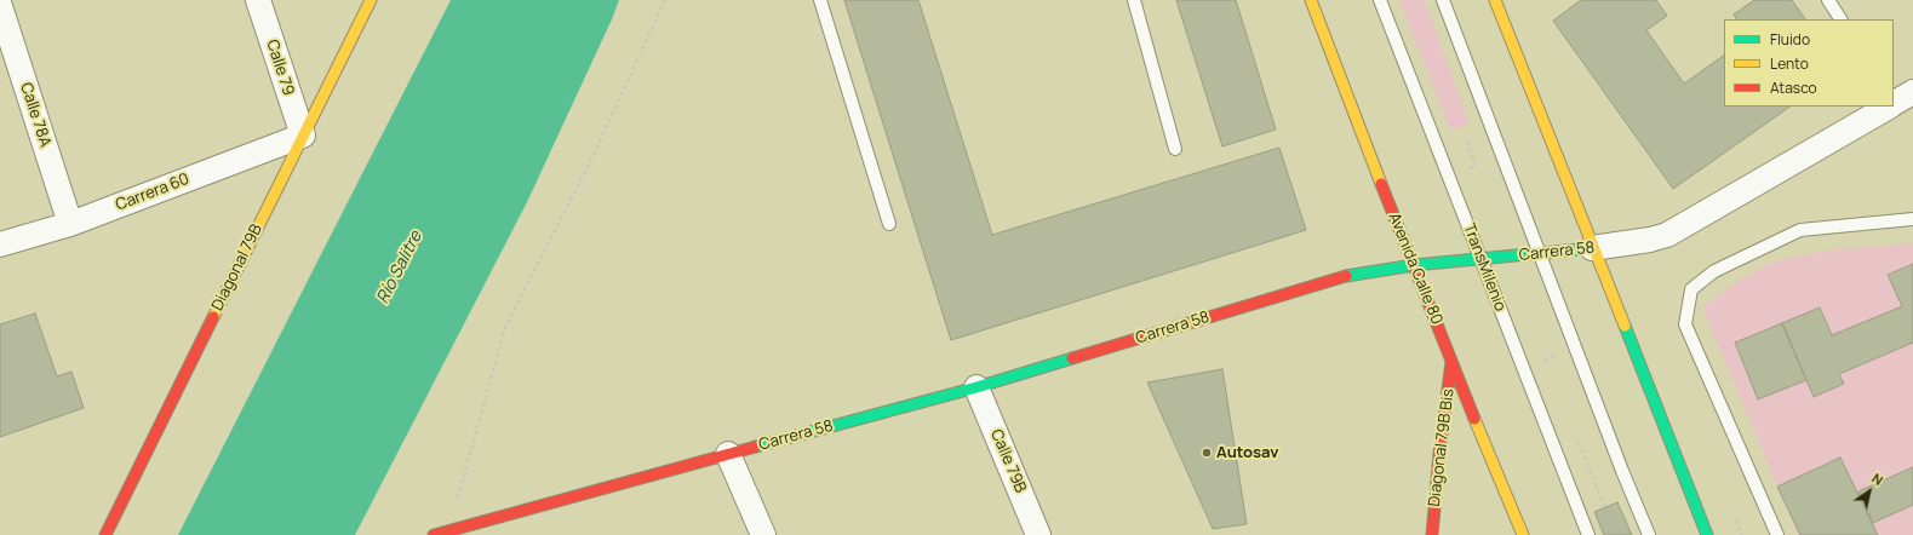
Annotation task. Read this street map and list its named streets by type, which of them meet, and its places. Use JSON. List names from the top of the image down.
{
  "streets": {
    "main road": [
      "Carrera 58",
      "Diagonal 79B",
      "Avenida Calle 80",
      "Diagonal 79B Bis"
    ],
    "street": [
      "Calle 79",
      "Calle 78A",
      "Carrera 60",
      "Calle 79B"
    ],
    "lane": ["TransMilenio"]
  },
  "crossings": [
    ["Calle 79", "Carrera 60"],
    ["Calle 79", "Diagonal 79B"],
    ["Calle 78A", "Carrera 60"],
    ["Carrera 60", "Diagonal 79B"],
    ["Carrera 58", "TransMilenio"],
    ["Carrera 58", "Avenida Calle 80"],
    ["Carrera 58", "Calle 79B"],
    ["Avenida Calle 80", "Diagonal 79B Bis"]
  ],
  "water": ["Río Salitre"],
  "places": ["Autosav"],
  "legend": ["Fluido", "Lento", "Atasco"],
  "north": "top right"
}
